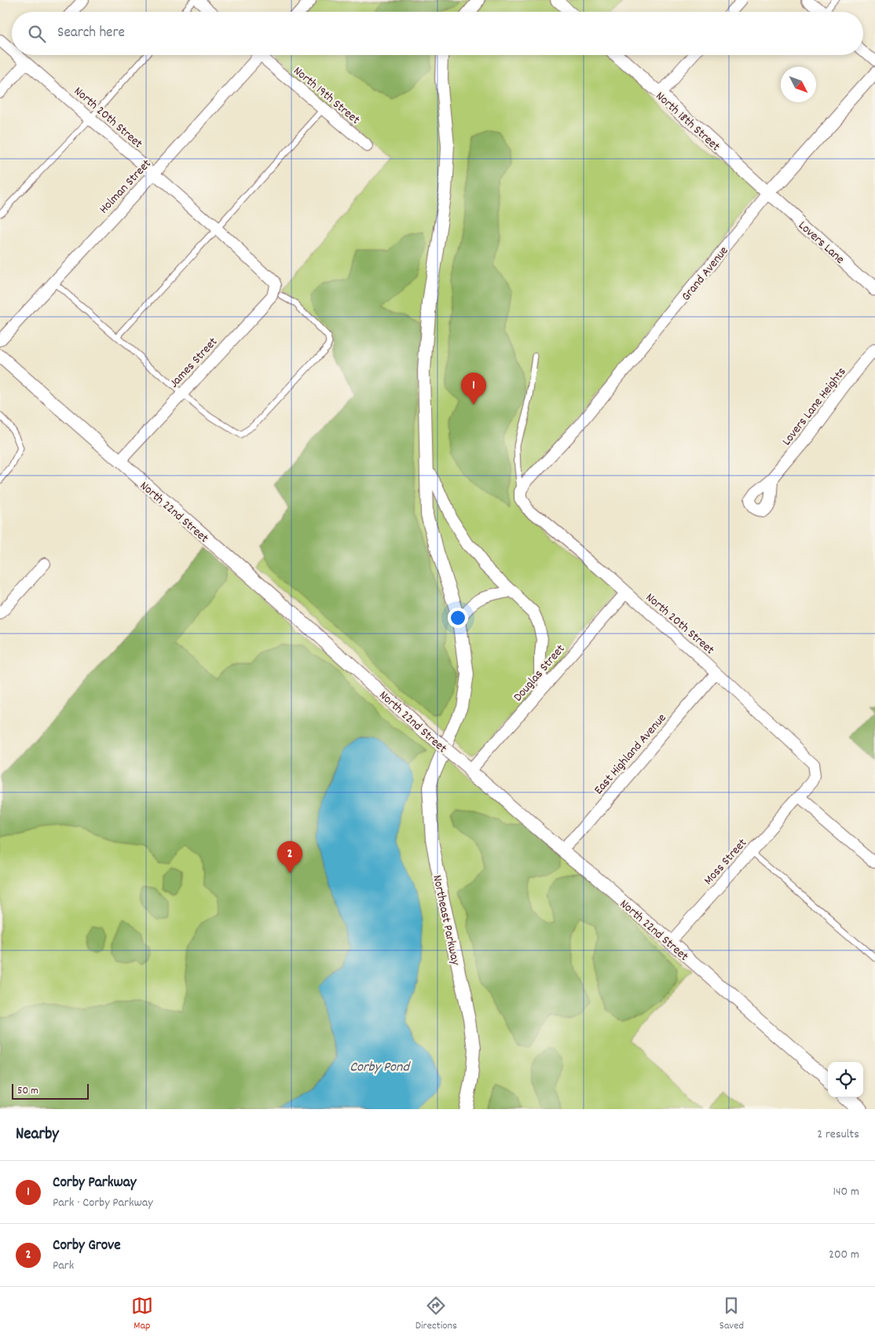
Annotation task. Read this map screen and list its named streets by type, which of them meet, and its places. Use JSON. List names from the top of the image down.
{
  "streets": {
    "street": [
      "North 19th Street",
      "North 20th Street",
      "North 18th Street",
      "Holman Street",
      "Lovers Lane",
      "Grand Avenue",
      "James Street",
      "Lovers Lane Heights",
      "North 22nd Street",
      "Douglas Street",
      "East Highland Avenue",
      "Moss Street",
      "Northeast Parkway"
    ]
  },
  "crossings": [
    ["North 20th Street", "Holman Street"],
    ["North 20th Street", "Grand Avenue"],
    ["North 20th Street", "James Street"],
    ["North 20th Street", "Douglas Street"],
    ["North 20th Street", "East Highland Avenue"],
    ["North 20th Street", "Moss Street"],
    ["North 18th Street", "Lovers Lane"],
    ["North 18th Street", "Grand Avenue"],
    ["Lovers Lane", "Grand Avenue"],
    ["James Street", "North 22nd Street"],
    ["North 22nd Street", "Douglas Street"],
    ["North 22nd Street", "East Highland Avenue"],
    ["North 22nd Street", "Moss Street"]
  ],
  "water": ["Corby Pond"],
  "scale_bar": "50 m",
  "north": "bottom right",
  "page": {
    "search": "Search here",
    "pins": ["1", "2"],
    "scale": "50 m",
    "heading": ["Nearby", "2 results"],
    "list": [
      {
        "mark": "1",
        "name": "Corby Parkway",
        "note": "Park · Corby Parkway",
        "value": "140 m"
      },
      {
        "mark": "2",
        "name": "Corby Grove",
        "note": "Park",
        "value": "200 m"
      }
    ],
    "nav": ["Map", "Directions", "Saved"]
  }
}
